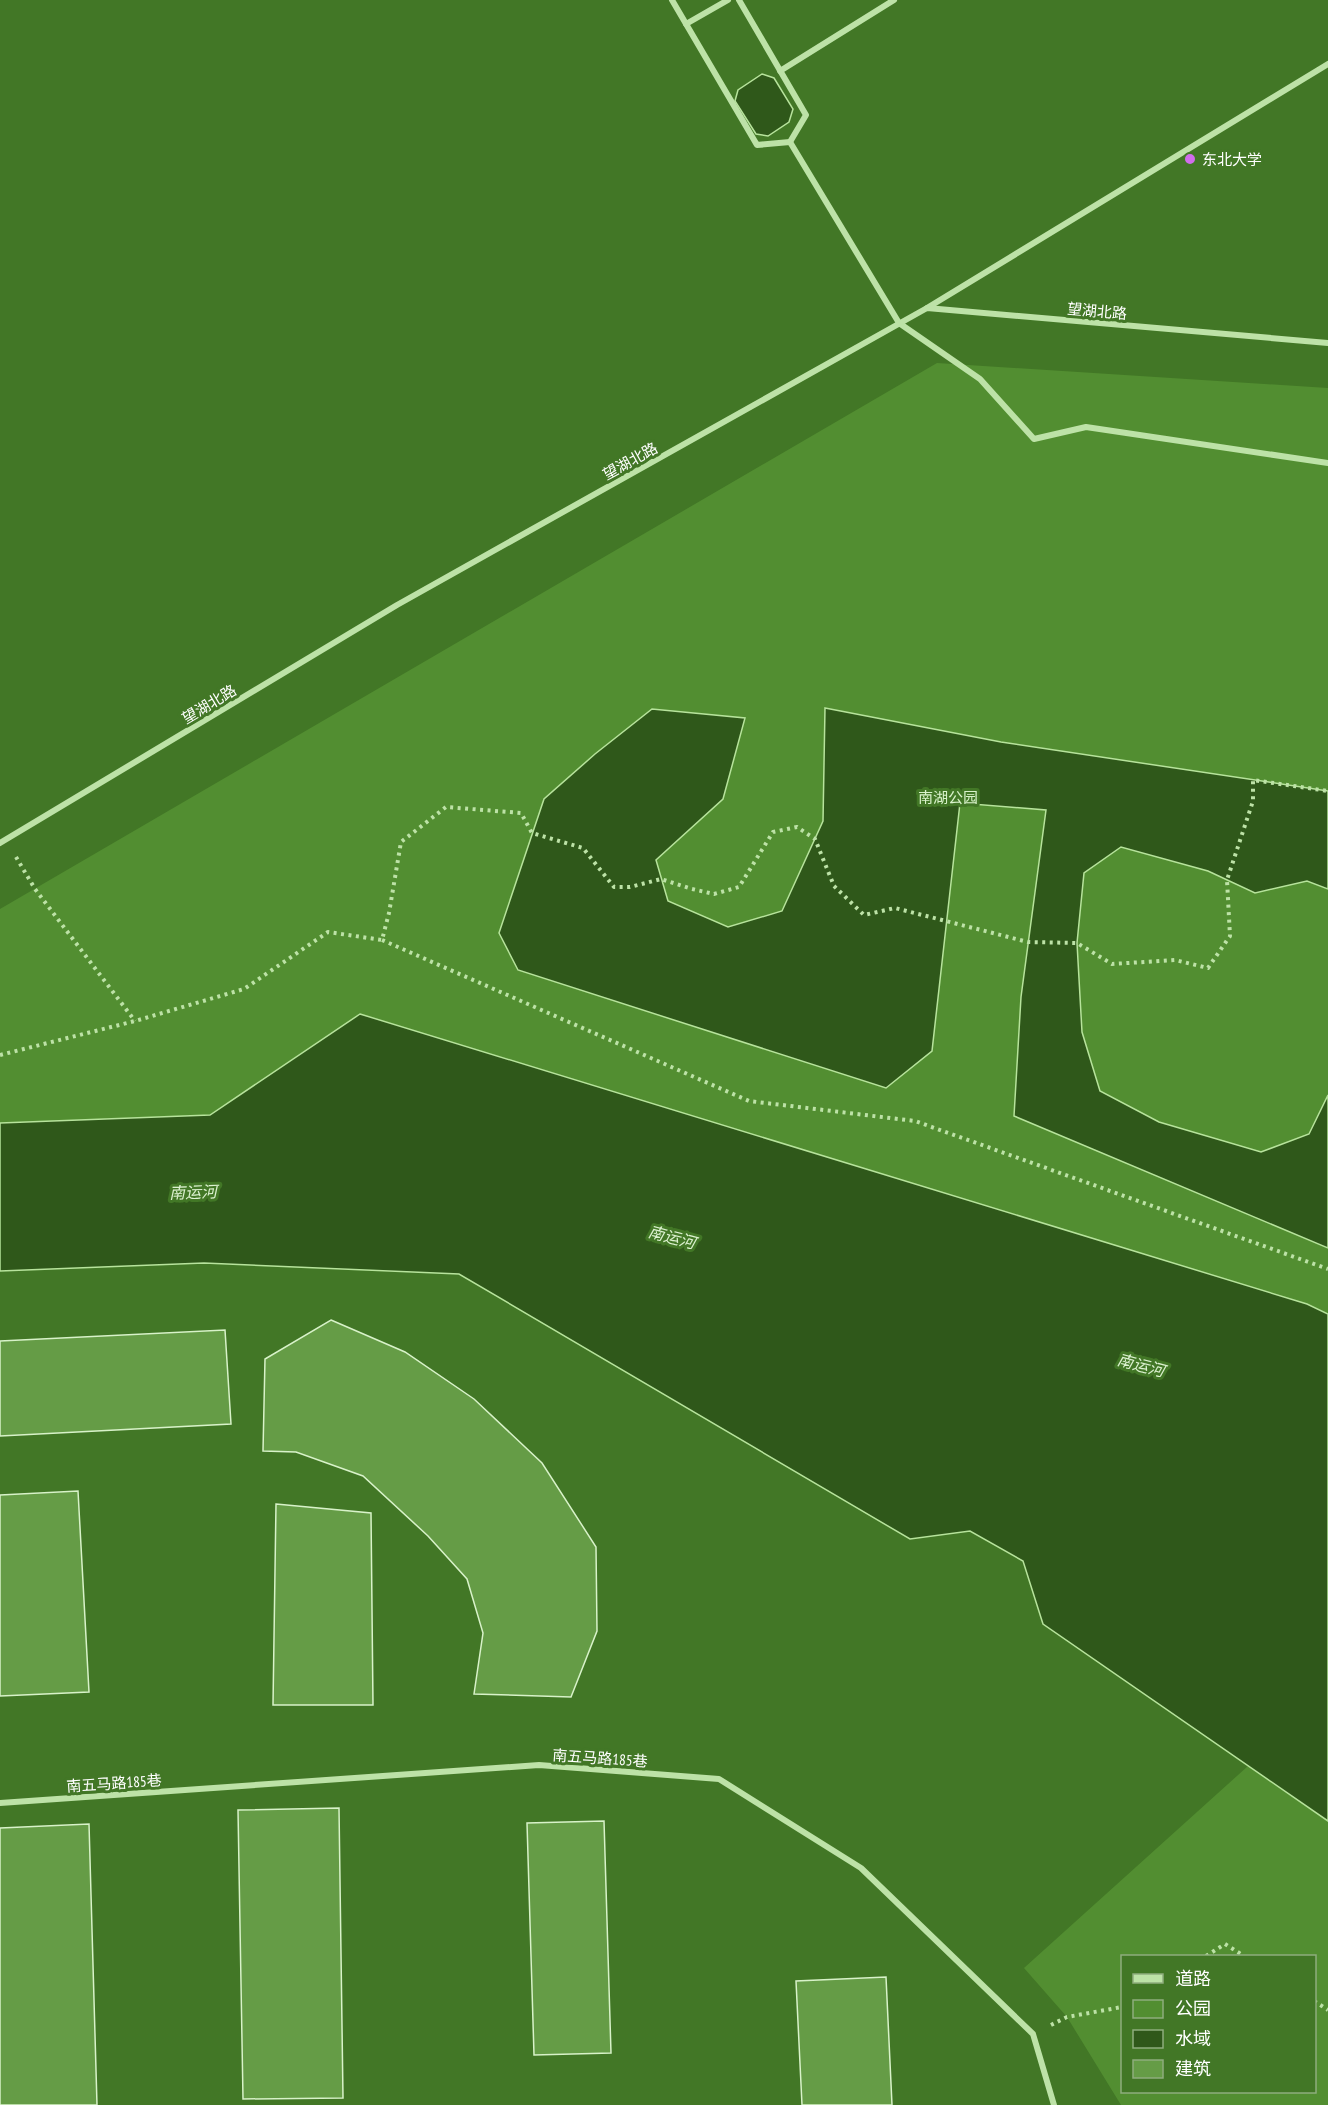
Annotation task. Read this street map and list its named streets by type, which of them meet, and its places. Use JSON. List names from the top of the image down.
{
  "streets": {
    "street": ["望湖北路", "南五马路185巷"]
  },
  "water": ["南运河"],
  "parks": ["南湖公园"],
  "places": ["东北大学"],
  "legend": [
    "道路",
    "公园",
    "水域",
    "建筑"
  ]
}
